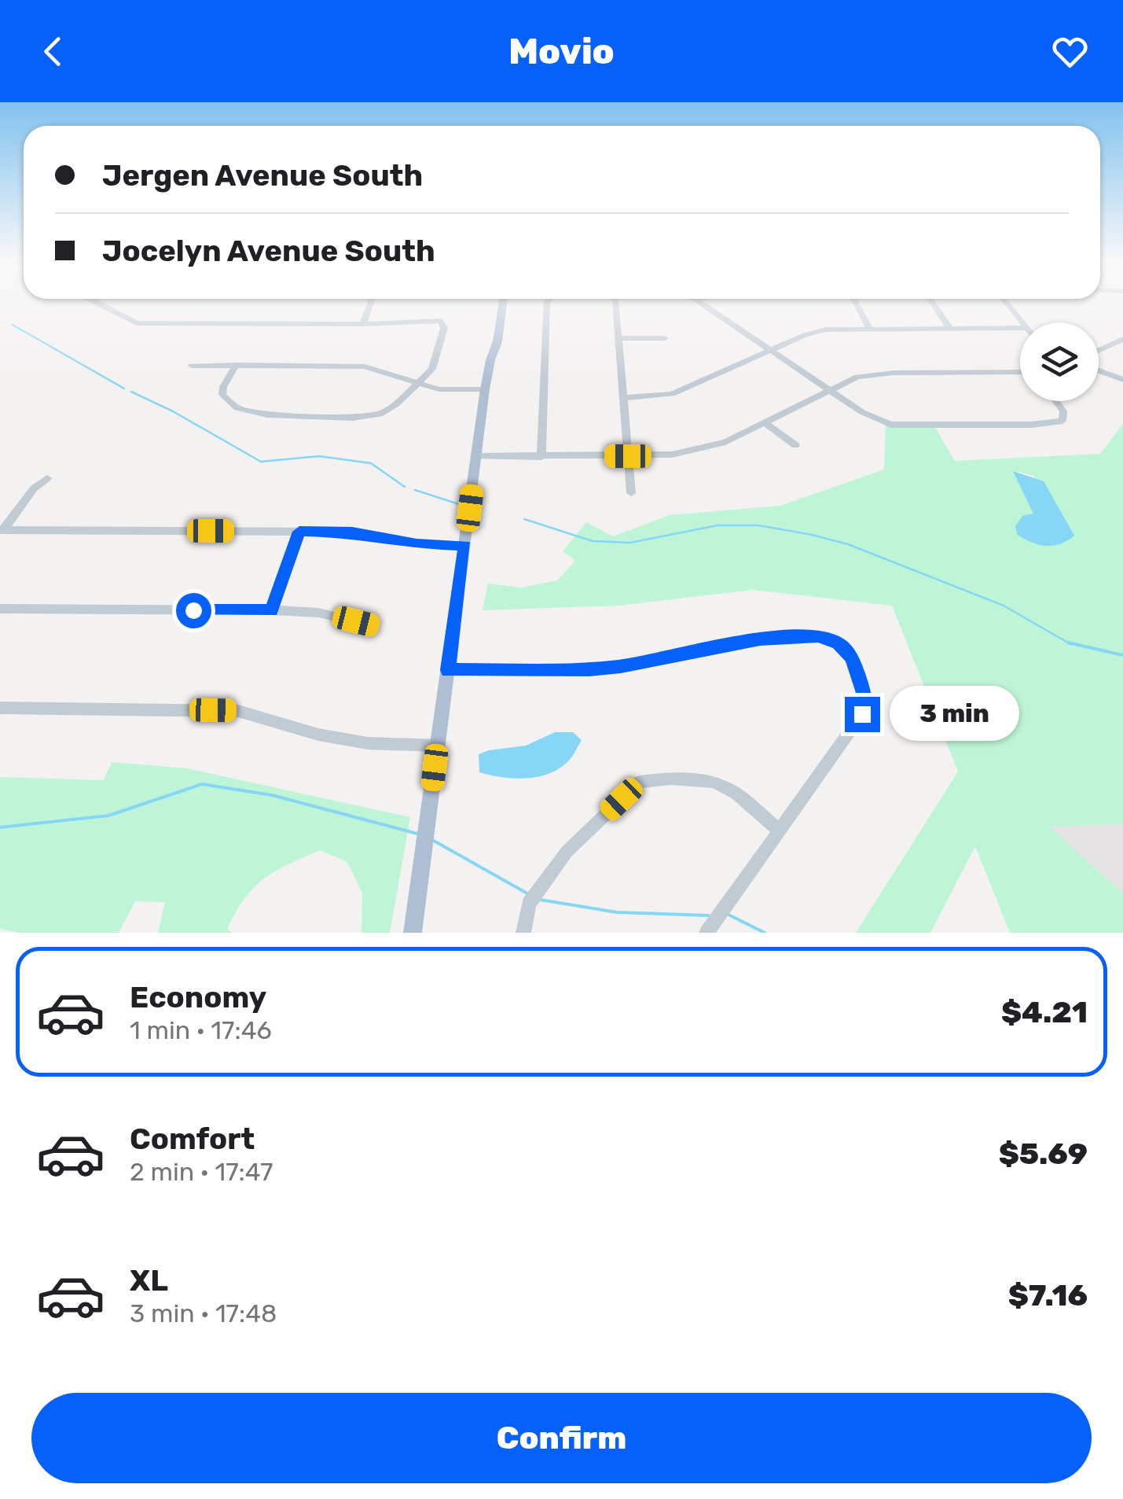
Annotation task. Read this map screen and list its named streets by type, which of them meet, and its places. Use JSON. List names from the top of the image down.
{
  "page": {
    "header": "Movio",
    "banner": ["Jergen Avenue South", "Jocelyn Avenue South"],
    "bubble": "3 min",
    "list": [
      {
        "name": "Economy",
        "note": "1 min · 17:46",
        "value": "$4.21"
      },
      {
        "name": "Comfort",
        "note": "2 min · 17:47",
        "value": "$5.69"
      },
      {
        "name": "XL",
        "note": "3 min · 17:48",
        "value": "$7.16"
      }
    ],
    "buttons": "Confirm"
  }
}
